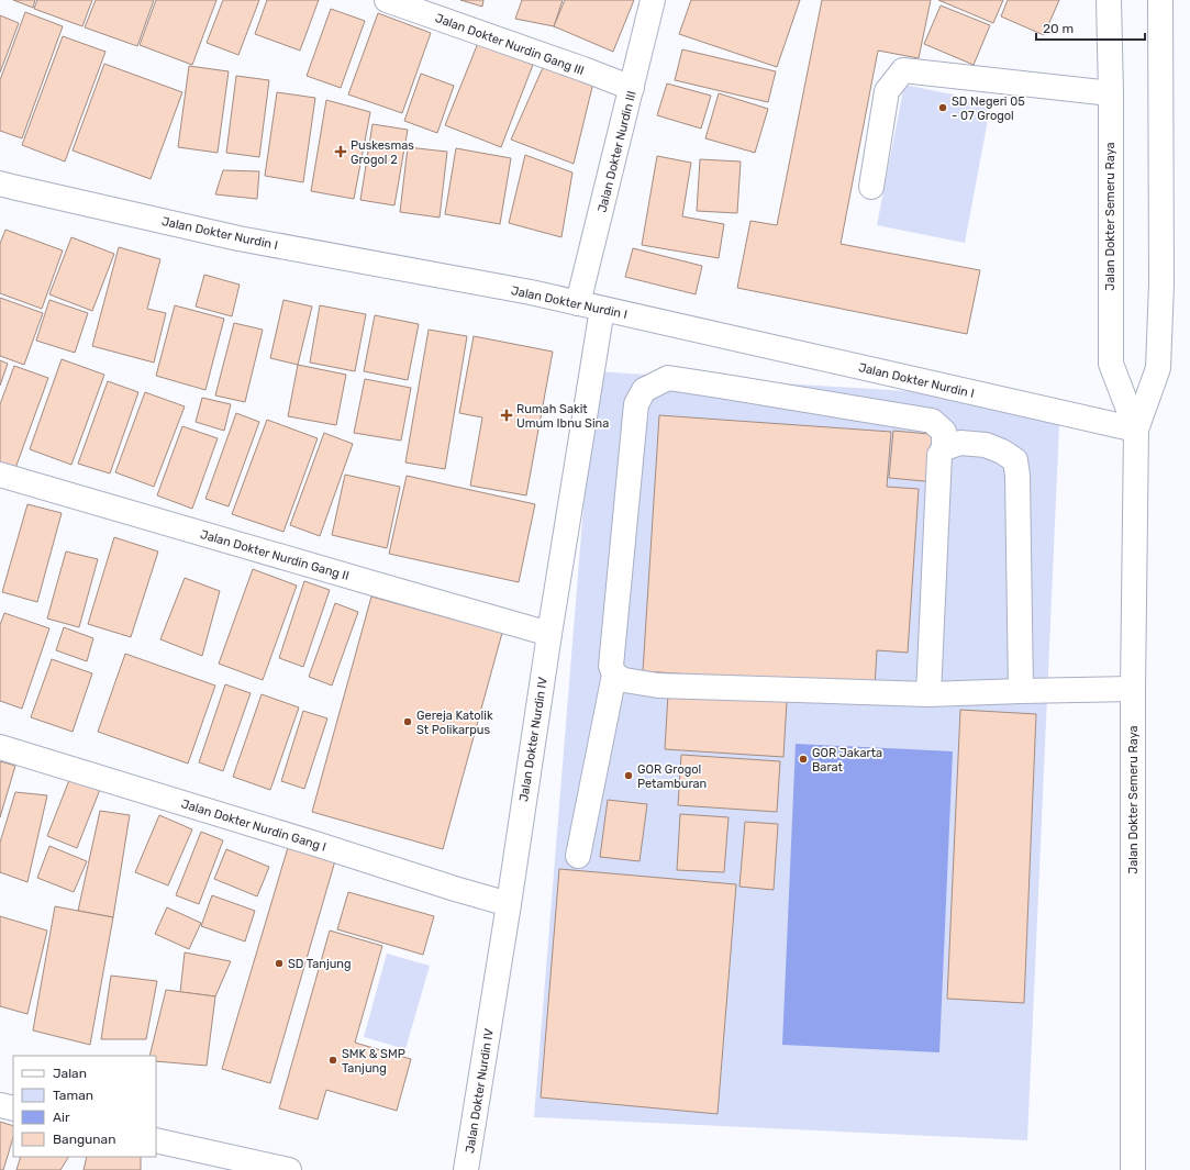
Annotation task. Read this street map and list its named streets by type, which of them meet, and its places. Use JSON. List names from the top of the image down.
{
  "streets": {
    "street": [
      "Jalan Dokter Nurdin Gang III",
      "Jalan Dokter Nurdin III",
      "Jalan Dokter Semeru Raya",
      "Jalan Dokter Nurdin I",
      "Jalan Dokter Nurdin Gang II",
      "Jalan Dokter Nurdin IV",
      "Jalan Dokter Nurdin Gang I"
    ]
  },
  "crossings": [
    ["Jalan Dokter Nurdin Gang III", "Jalan Dokter Nurdin III"],
    ["Jalan Dokter Nurdin III", "Jalan Dokter Nurdin I"],
    ["Jalan Dokter Semeru Raya", "Jalan Dokter Nurdin I"],
    ["Jalan Dokter Nurdin I", "Jalan Dokter Nurdin IV"],
    ["Jalan Dokter Nurdin Gang II", "Jalan Dokter Nurdin IV"],
    ["Jalan Dokter Nurdin IV", "Jalan Dokter Nurdin Gang I"]
  ],
  "places": {
    "other": [
      "SD Negeri 05 - 07 Grogol",
      "Gereja Katolik St Polikarpus",
      "GOR Jakarta Barat",
      "GOR Grogol Petamburan",
      "SD Tanjung",
      "SMK & SMP Tanjung"
    ],
    "health": ["Puskesmas Grogol 2", "Rumah Sakit Umum Ibnu Sina"]
  },
  "legend": [
    "Jalan",
    "Taman",
    "Air",
    "Bangunan"
  ],
  "scale_bar": "20 m"
}
